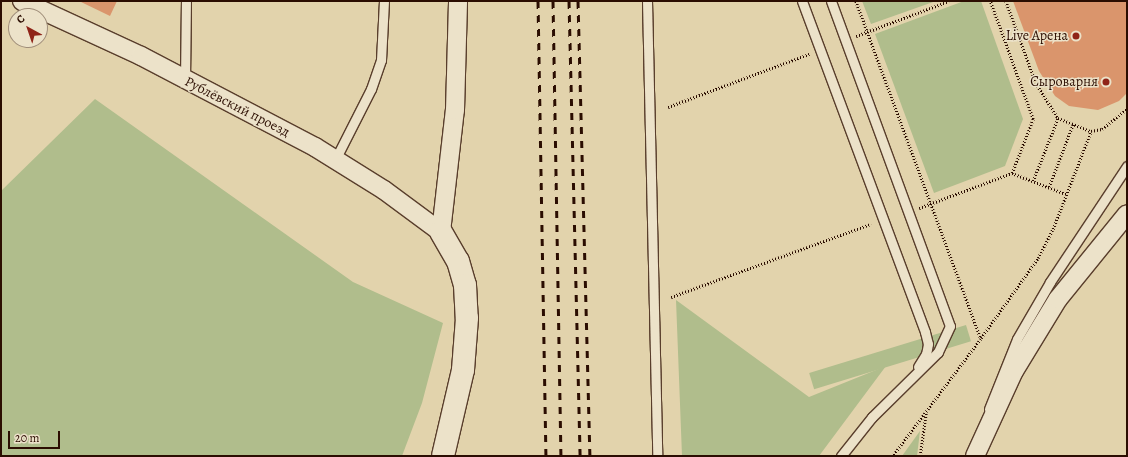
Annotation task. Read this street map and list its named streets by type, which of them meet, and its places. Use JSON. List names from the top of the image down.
{
  "streets": {
    "street": ["Рублёвский проезд"]
  },
  "places": ["Live Арена", "Сыроварня"],
  "scale_bar": "20 m",
  "north": "top left"
}
